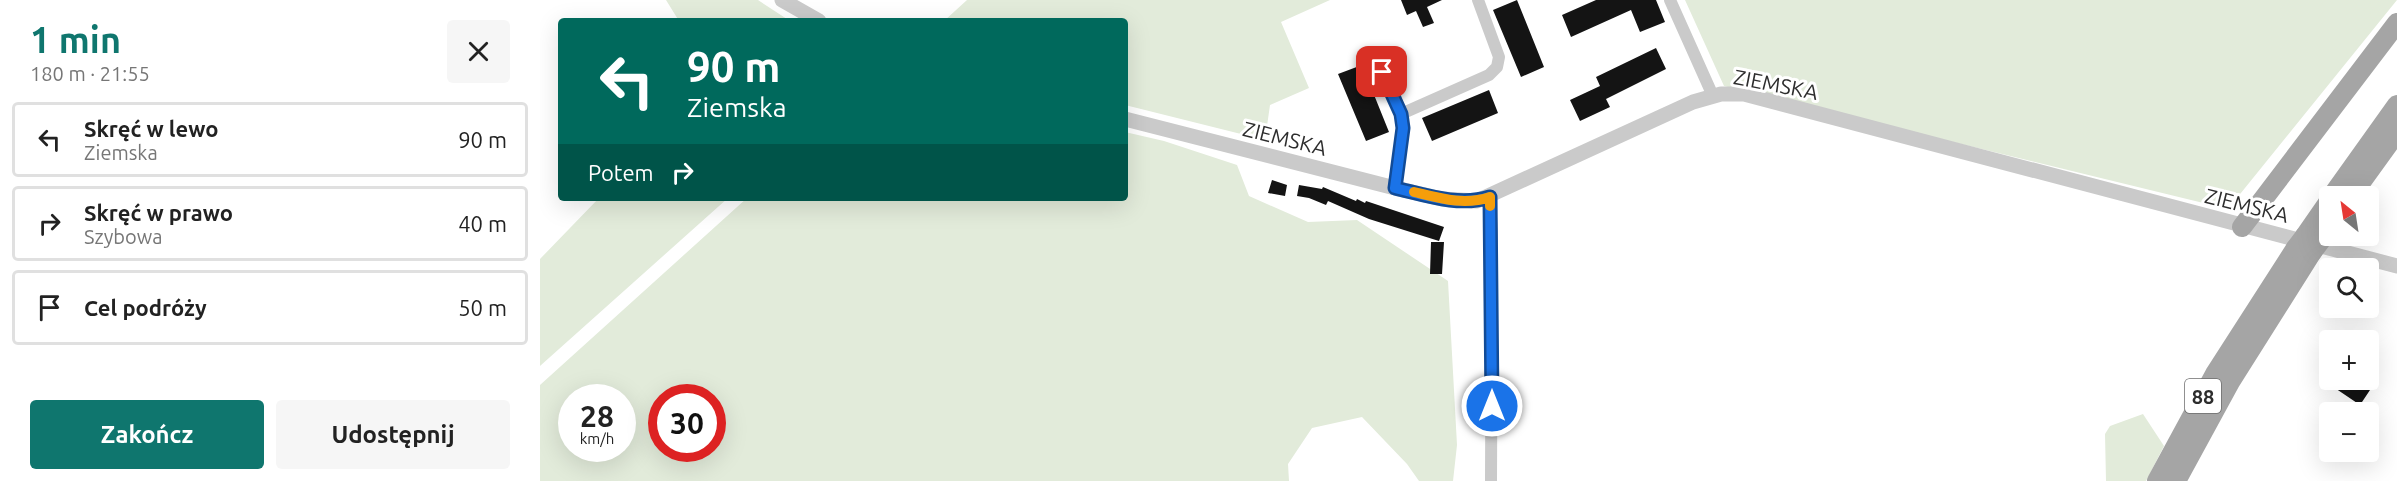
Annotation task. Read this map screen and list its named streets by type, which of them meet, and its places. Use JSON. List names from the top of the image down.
{
  "streets": {
    "main road": ["88"],
    "street": ["ZIEMSKA"]
  },
  "north": "top left",
  "page": {
    "heading": ["1 min", "180 m · 21:55"],
    "turn": ["90 m", "Ziemska"],
    "list": [
      {
        "name": "Skręć w lewo",
        "note": "Ziemska",
        "value": "90 m"
      },
      {
        "name": "Skręć w prawo",
        "note": "Szybowa",
        "value": "40 m"
      },
      {
        "name": "Cel podróży",
        "value": "50 m"
      }
    ],
    "then": "Potem",
    "map_buttons": ["+", "−"],
    "speed": "28 km/h",
    "limit": "30",
    "buttons": ["Zakończ", "Udostępnij"]
  }
}
